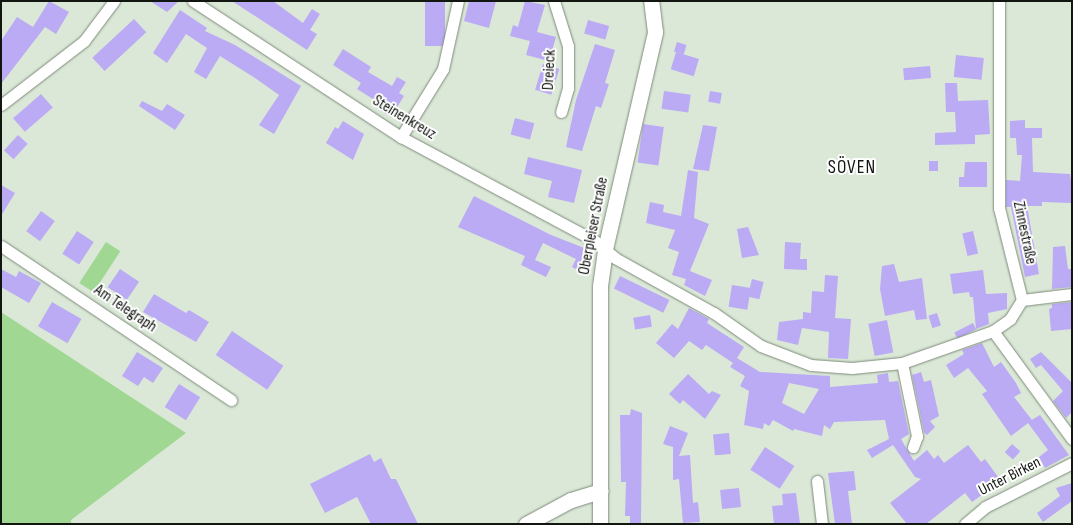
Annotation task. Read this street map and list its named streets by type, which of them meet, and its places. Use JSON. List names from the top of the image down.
{
  "streets": {
    "main road": ["Oberpleiser Straße"],
    "street": [
      "Dreieck",
      "Steinenkreuz",
      "Zinnestraße",
      "Am Telegraph",
      "Unter Birken"
    ]
  },
  "crossings": [
    ["Steinenkreuz", "Oberpleiser Straße"]
  ],
  "districts": ["SÖVEN"]
}
